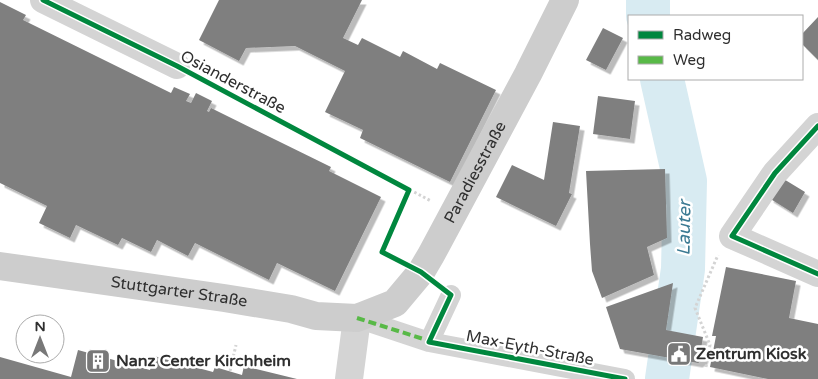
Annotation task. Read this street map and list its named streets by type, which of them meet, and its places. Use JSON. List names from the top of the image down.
{
  "streets": {
    "main road": ["Paradiesstraße", "Stuttgarter Straße"],
    "street": ["Osianderstraße", "Max-Eyth-Straße"]
  },
  "crossings": [
    ["Paradiesstraße", "Stuttgarter Straße"],
    ["Paradiesstraße", "Max-Eyth-Straße"],
    ["Stuttgarter Straße", "Max-Eyth-Straße"]
  ],
  "water": ["Lauter"],
  "places": {
    "public building": ["Zentrum Kiosk"],
    "building": ["Nanz Center Kirchheim"]
  },
  "legend": ["Radweg", "Weg"],
  "north": "top"
}
